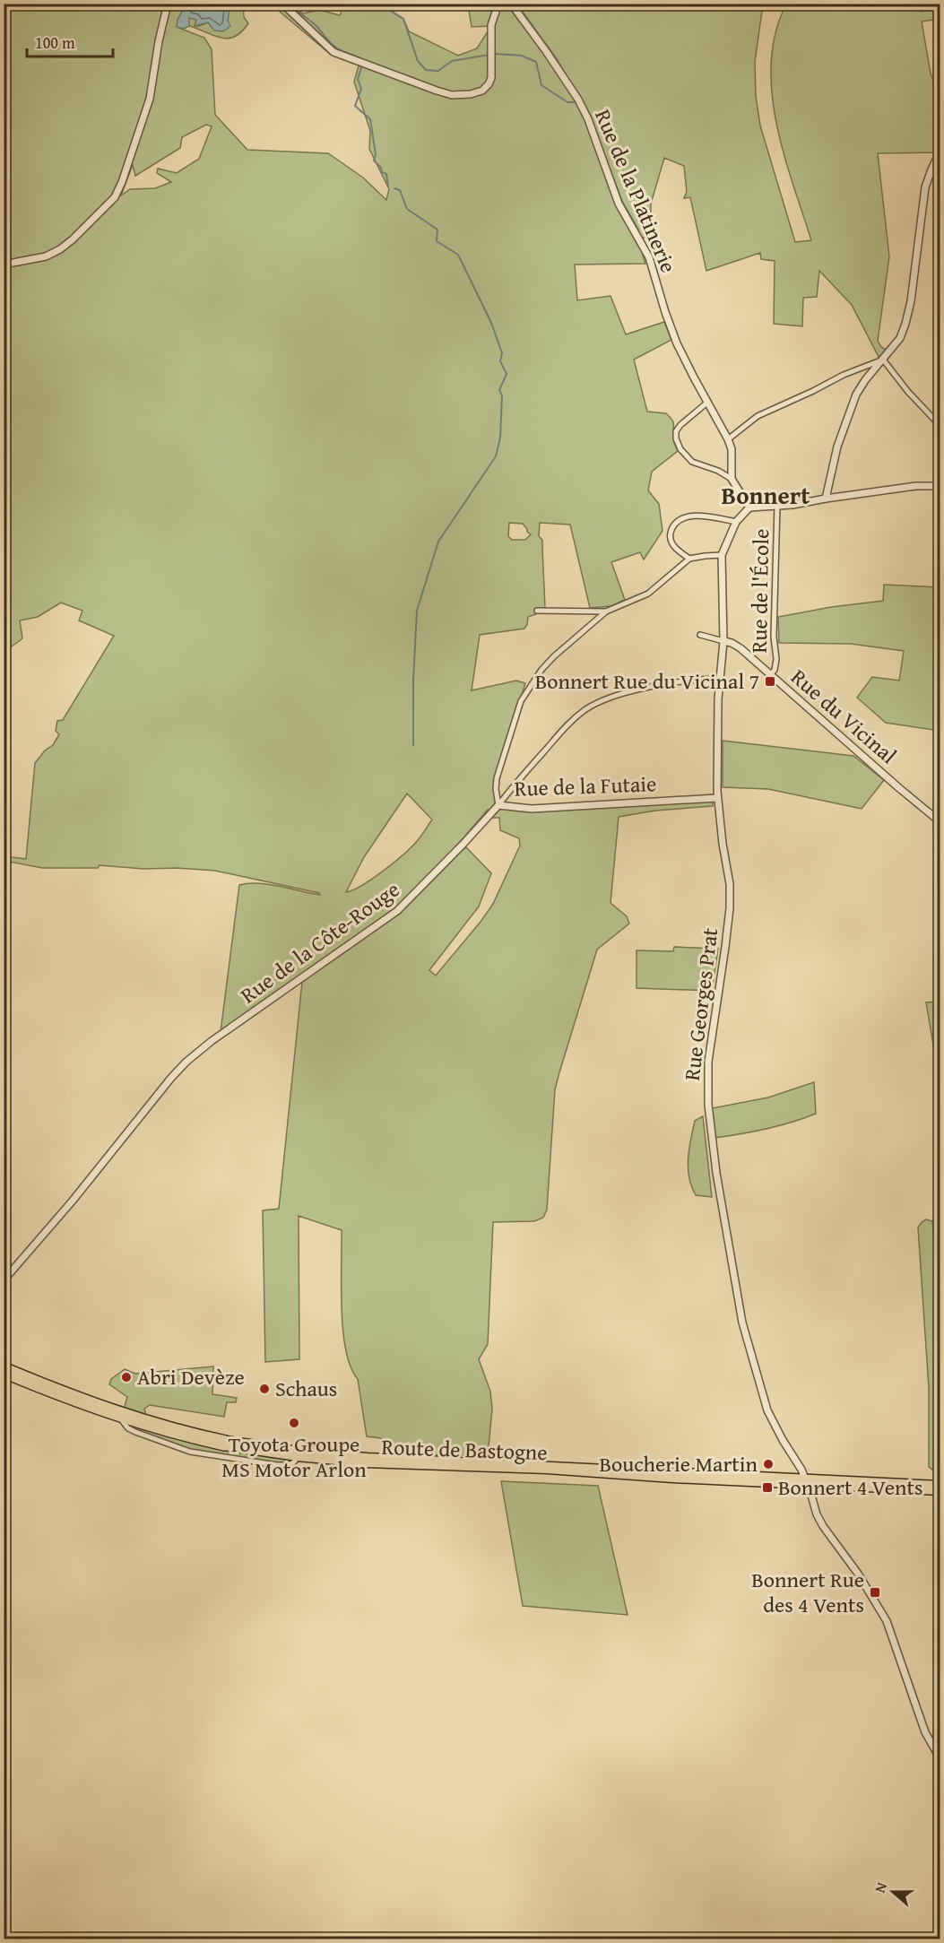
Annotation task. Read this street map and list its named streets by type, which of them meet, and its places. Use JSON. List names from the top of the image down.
{
  "streets": {
    "highway": ["Route de Bastogne"],
    "street": [
      "Rue de la Platinerie",
      "Rue de l'École",
      "Rue du Vicinal",
      "Rue de la Futaie",
      "Rue de la Côte-Rouge",
      "Rue Georges Prat"
    ]
  },
  "crossings": [
    ["Rue de l'École", "Rue du Vicinal"],
    ["Rue du Vicinal", "Rue Georges Prat"],
    ["Rue de la Futaie", "Rue de la Côte-Rouge"],
    ["Rue de la Futaie", "Rue Georges Prat"],
    ["Rue Georges Prat", "Route de Bastogne"]
  ],
  "districts": ["Bonnert"],
  "places": {
    "transit": ["Bonnert Rue du Vicinal 7", "Bonnert 4 Vents", "Bonnert Rue des 4 Vents"],
    "other": [
      "Abri Devèze",
      "Schaus",
      "Toyota Groupe MS Motor Arlon",
      "Boucherie Martin"
    ]
  },
  "scale_bar": "100 m",
  "north": "left"
}
